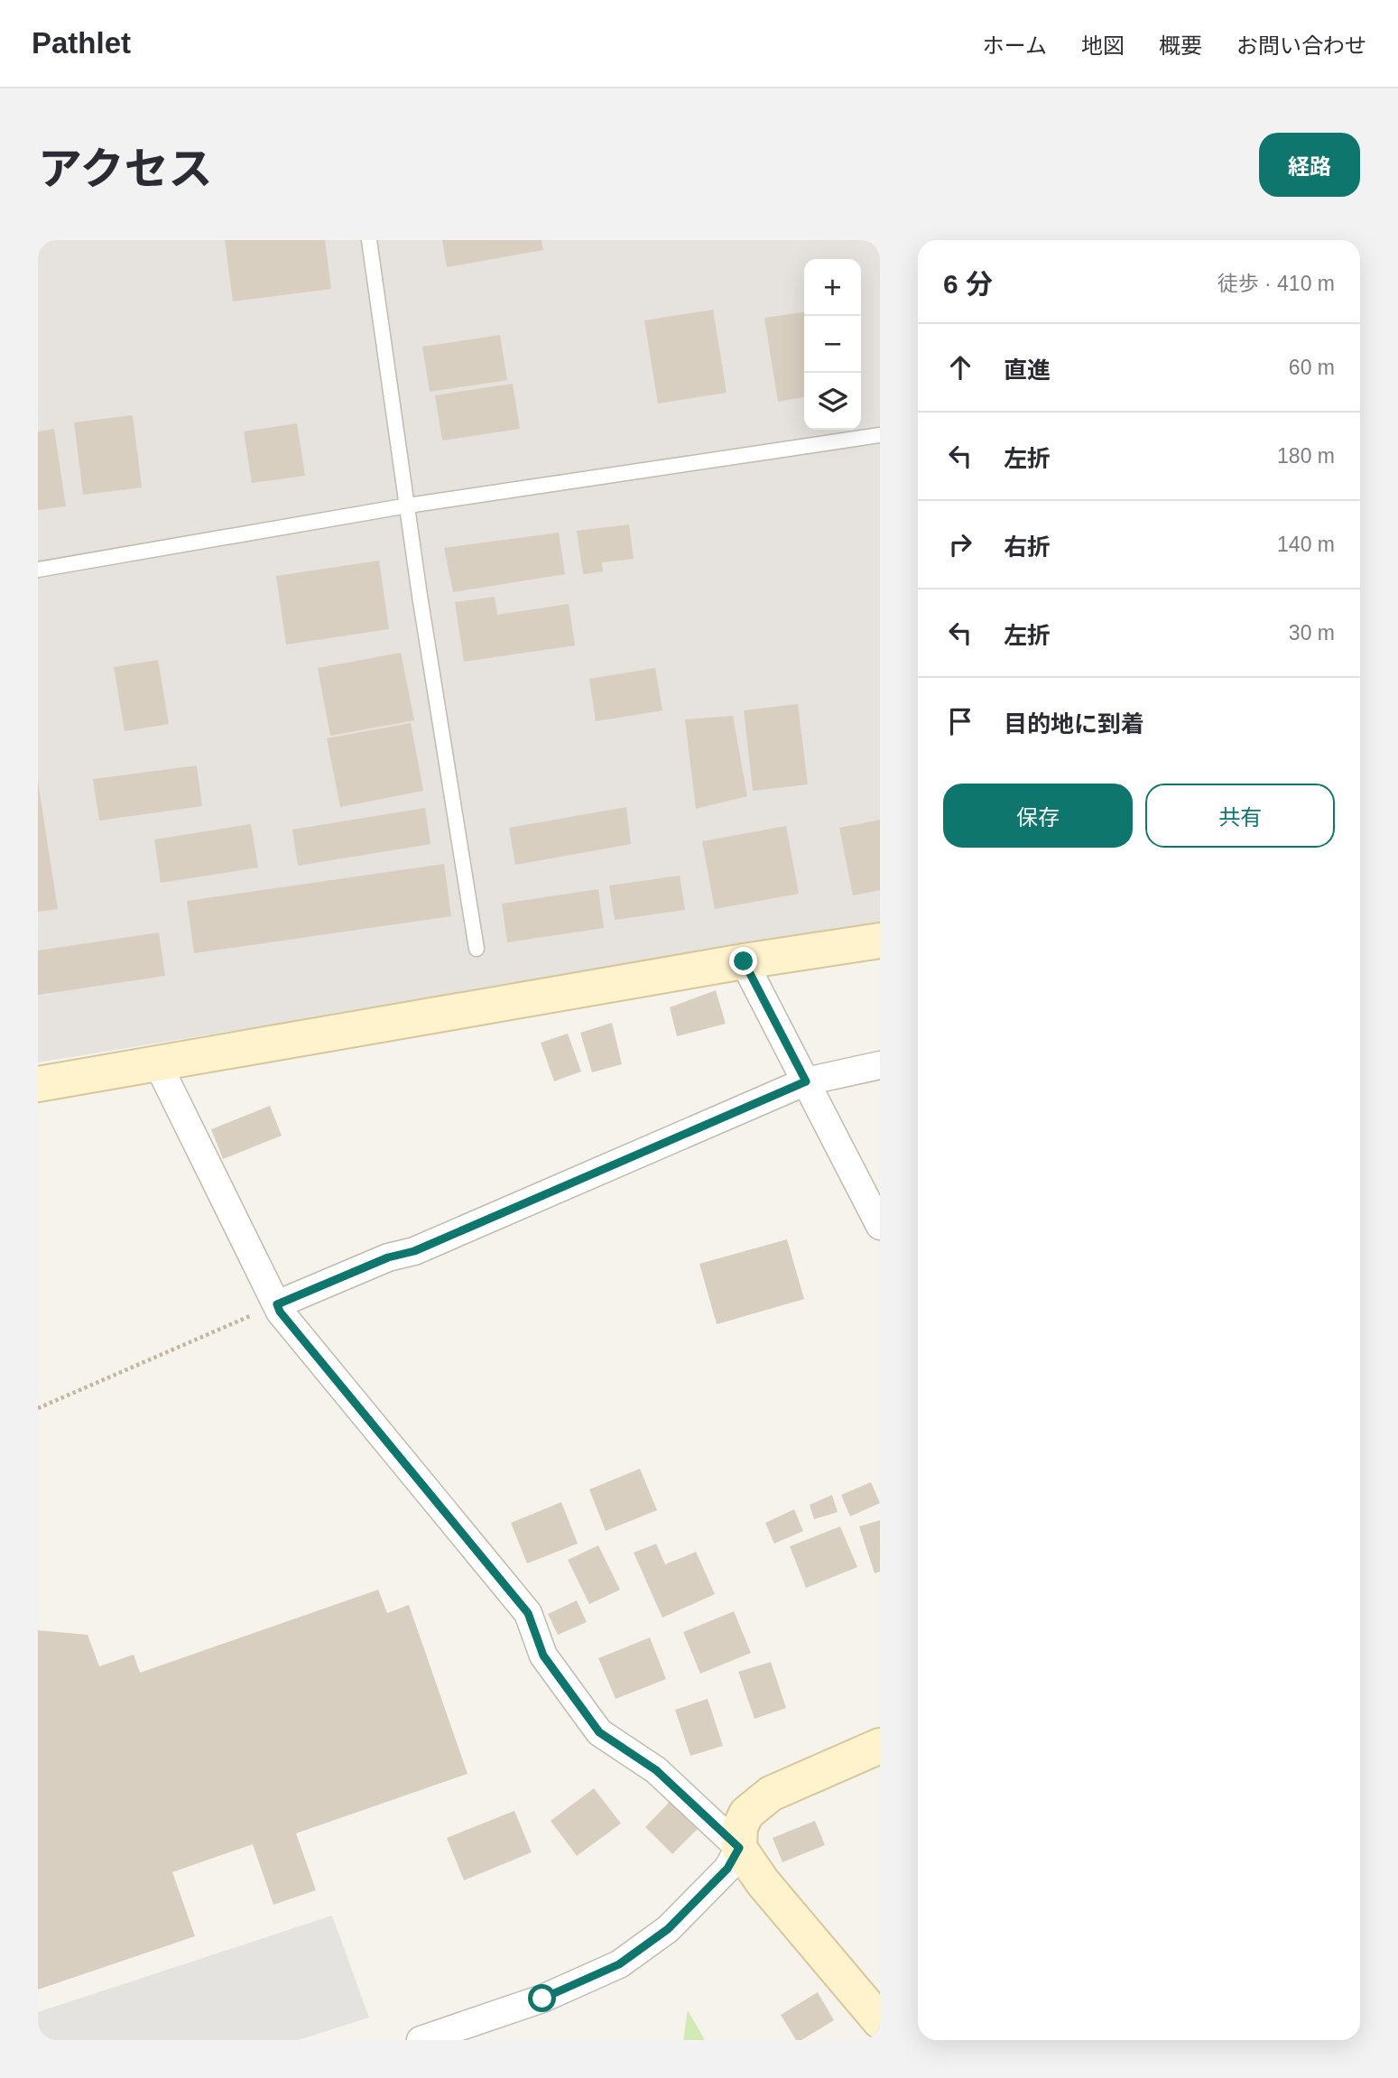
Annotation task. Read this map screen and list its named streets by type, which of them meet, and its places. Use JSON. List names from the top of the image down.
{
  "page": {
    "header": "Pathlet",
    "nav": [
      "ホーム",
      "地図",
      "概要",
      "お問い合わせ"
    ],
    "title": "アクセス",
    "buttons": [
      "経路",
      ["保存", "共有"]
    ],
    "heading": ["6 分", "徒歩 · 410 m"],
    "map_buttons": ["+", "−"],
    "list": [
      ["直進", "60 m"],
      ["左折", "180 m"],
      ["右折", "140 m"],
      ["左折", "30 m"],
      "目的地に到着"
    ]
  }
}
